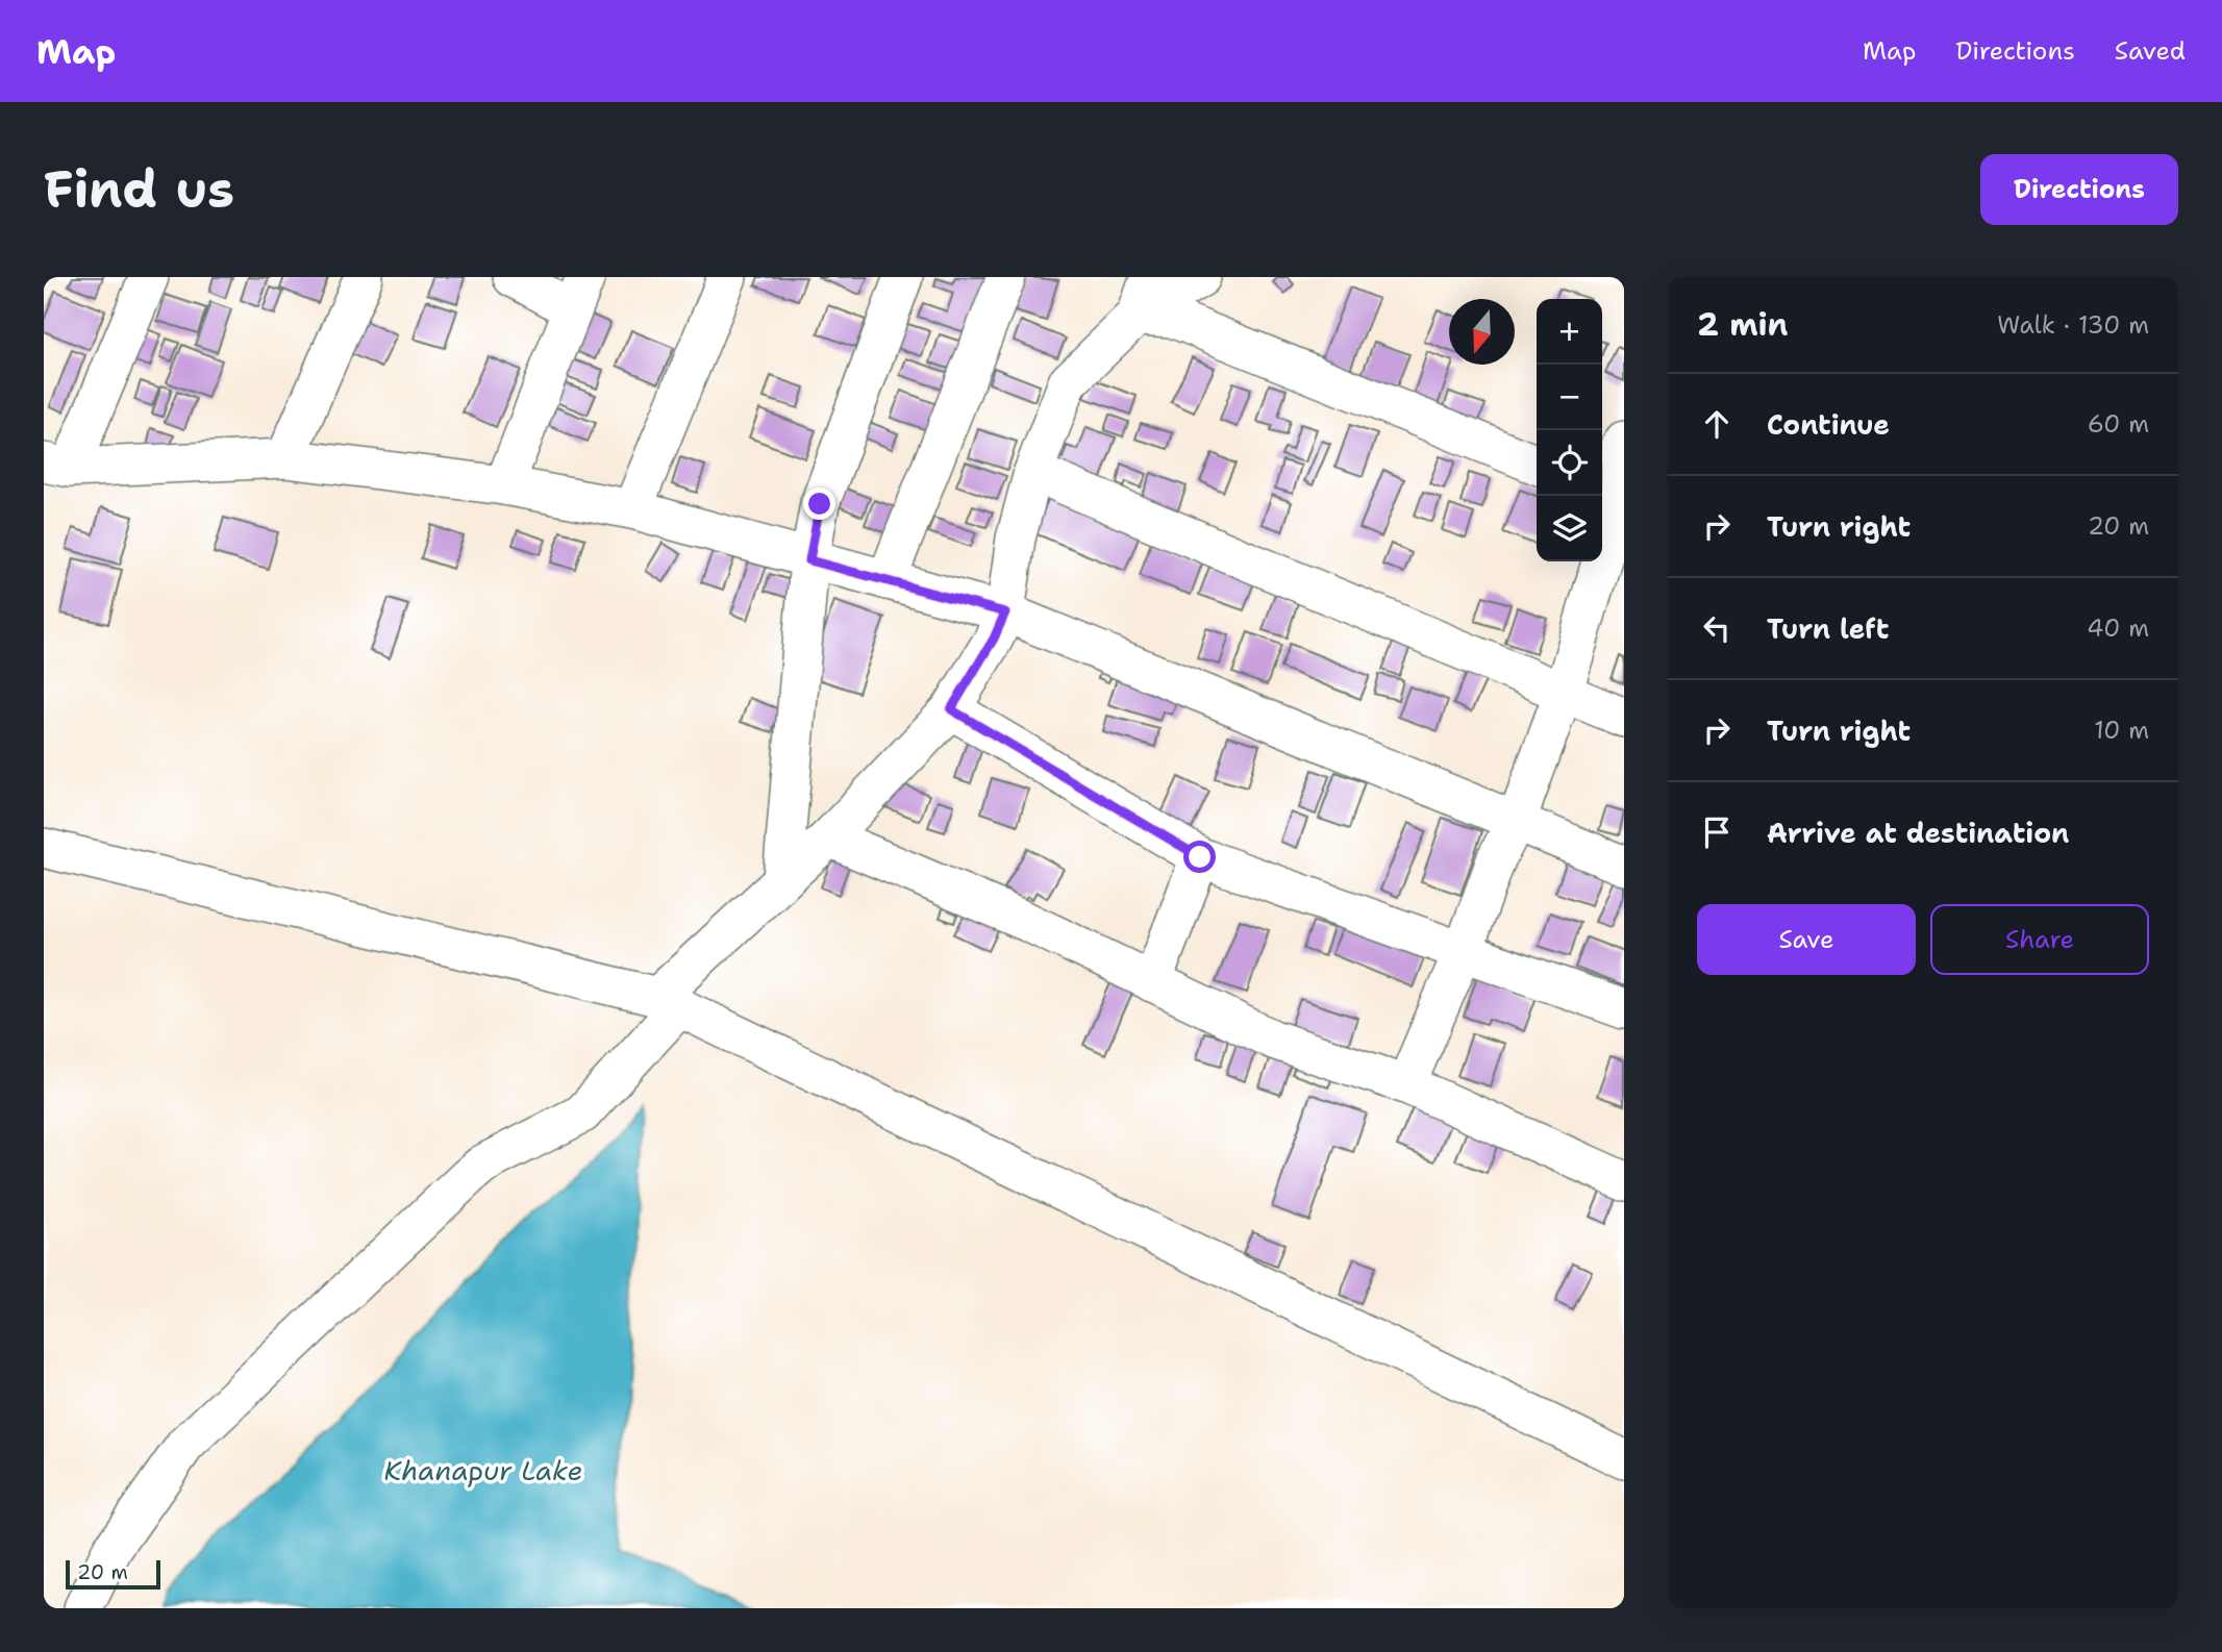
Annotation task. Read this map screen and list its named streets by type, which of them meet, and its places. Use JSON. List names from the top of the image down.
{
  "water": ["Khanapur Lake"],
  "scale_bar": "20 m",
  "north": "bottom",
  "page": {
    "header": "Map",
    "nav": ["Map", "Directions", "Saved"],
    "buttons": [
      "Directions",
      ["Save", "Share"]
    ],
    "title": "Find us",
    "heading": ["2 min", "Walk · 130 m"],
    "map_buttons": ["+", "−"],
    "list": [
      ["Continue", "60 m"],
      ["Turn right", "20 m"],
      ["Turn left", "40 m"],
      ["Turn right", "10 m"],
      "Arrive at destination"
    ],
    "scale": "20 m"
  }
}
